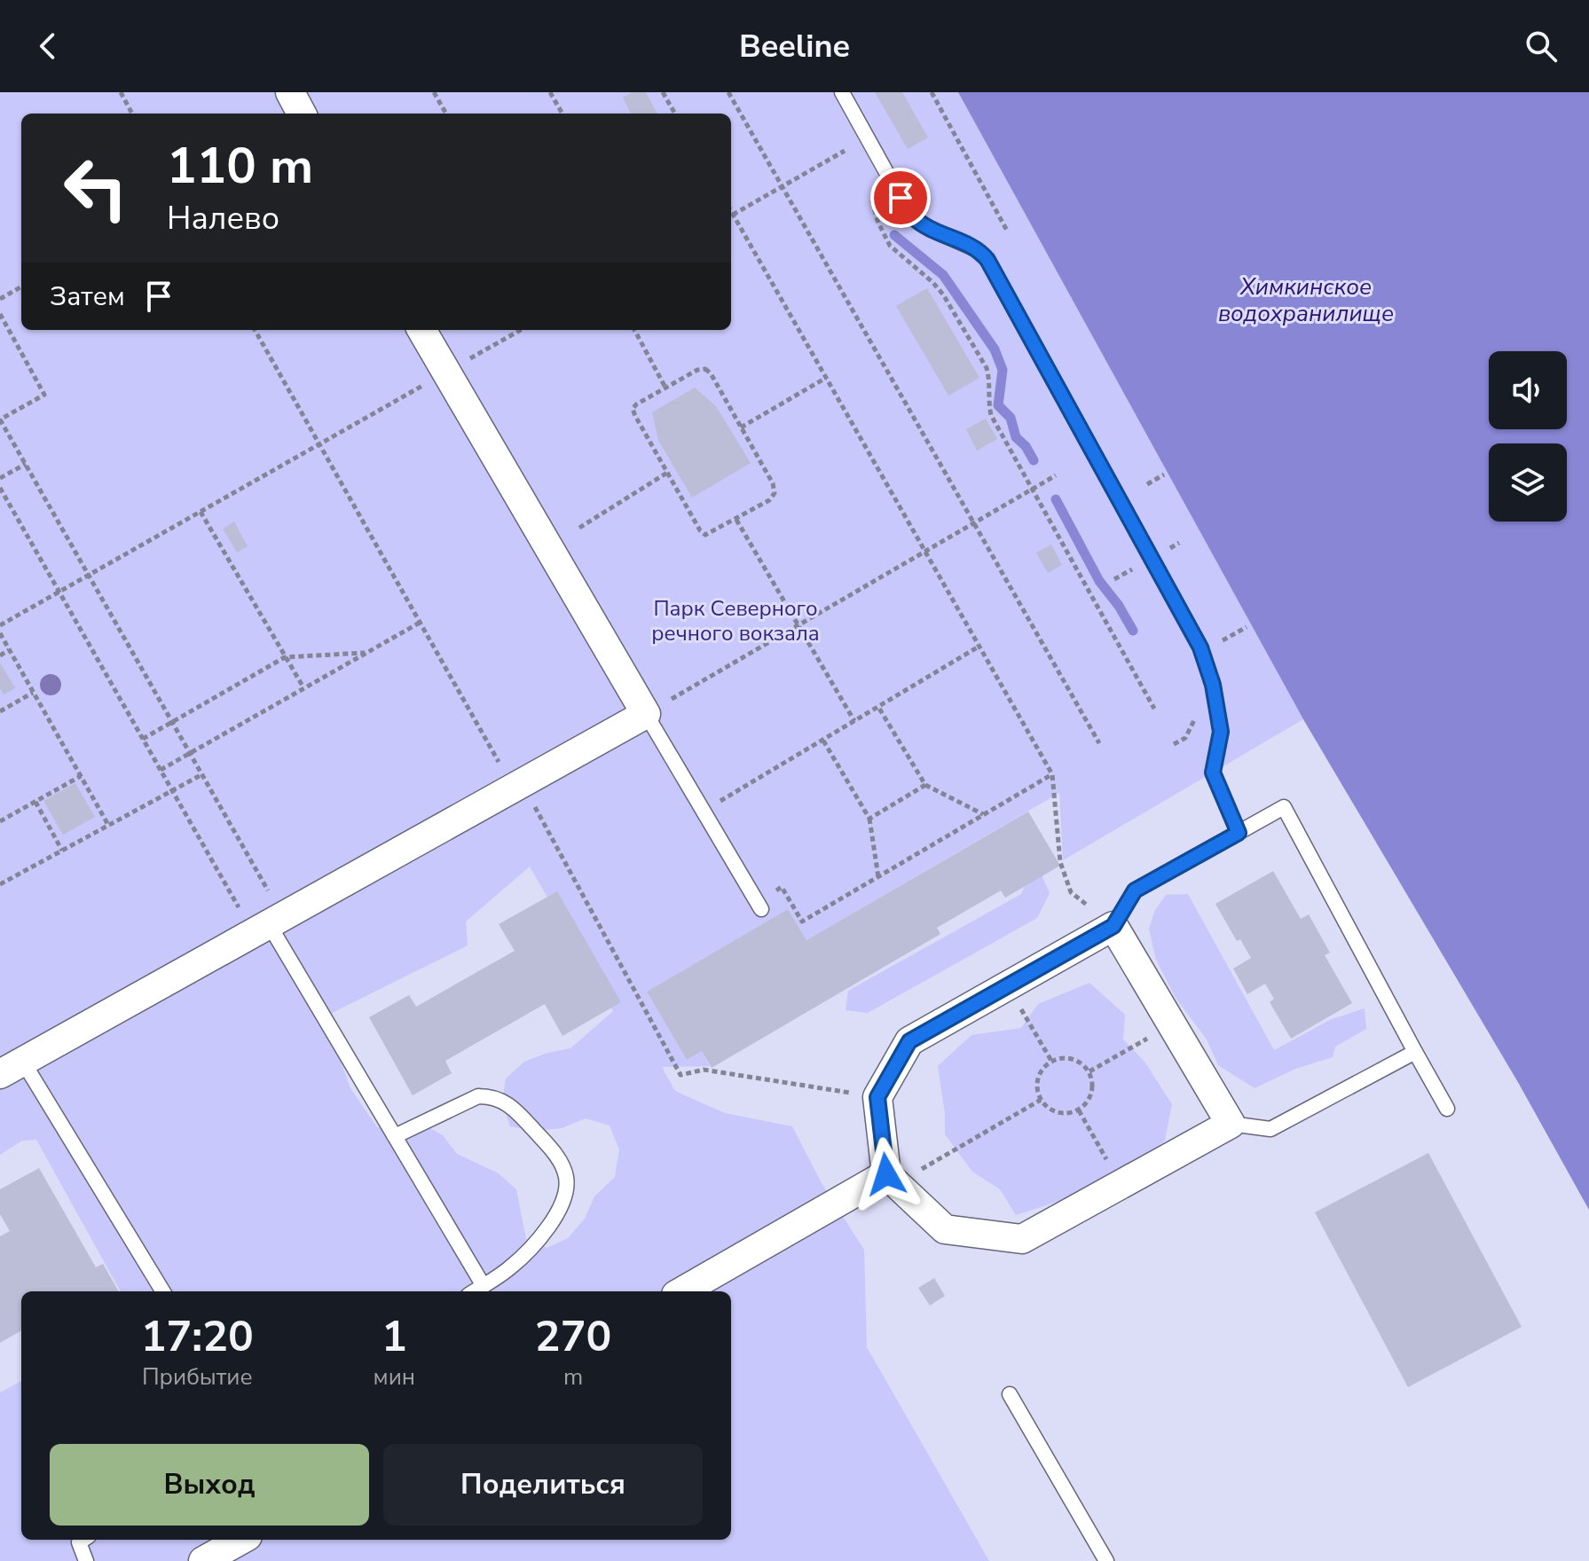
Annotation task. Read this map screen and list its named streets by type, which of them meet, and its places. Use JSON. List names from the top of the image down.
{
  "water": ["Химкинское водохранилище"],
  "parks": ["Парк Северного речного вокзала"],
  "page": {
    "header": "Beeline",
    "turn": ["110 m", "Налево"],
    "then": "Затем",
    "eta": [
      "17:20",
      "Прибытие",
      "1",
      "мин",
      "270",
      "m"
    ],
    "buttons": ["Выход", "Поделиться"]
  }
}
